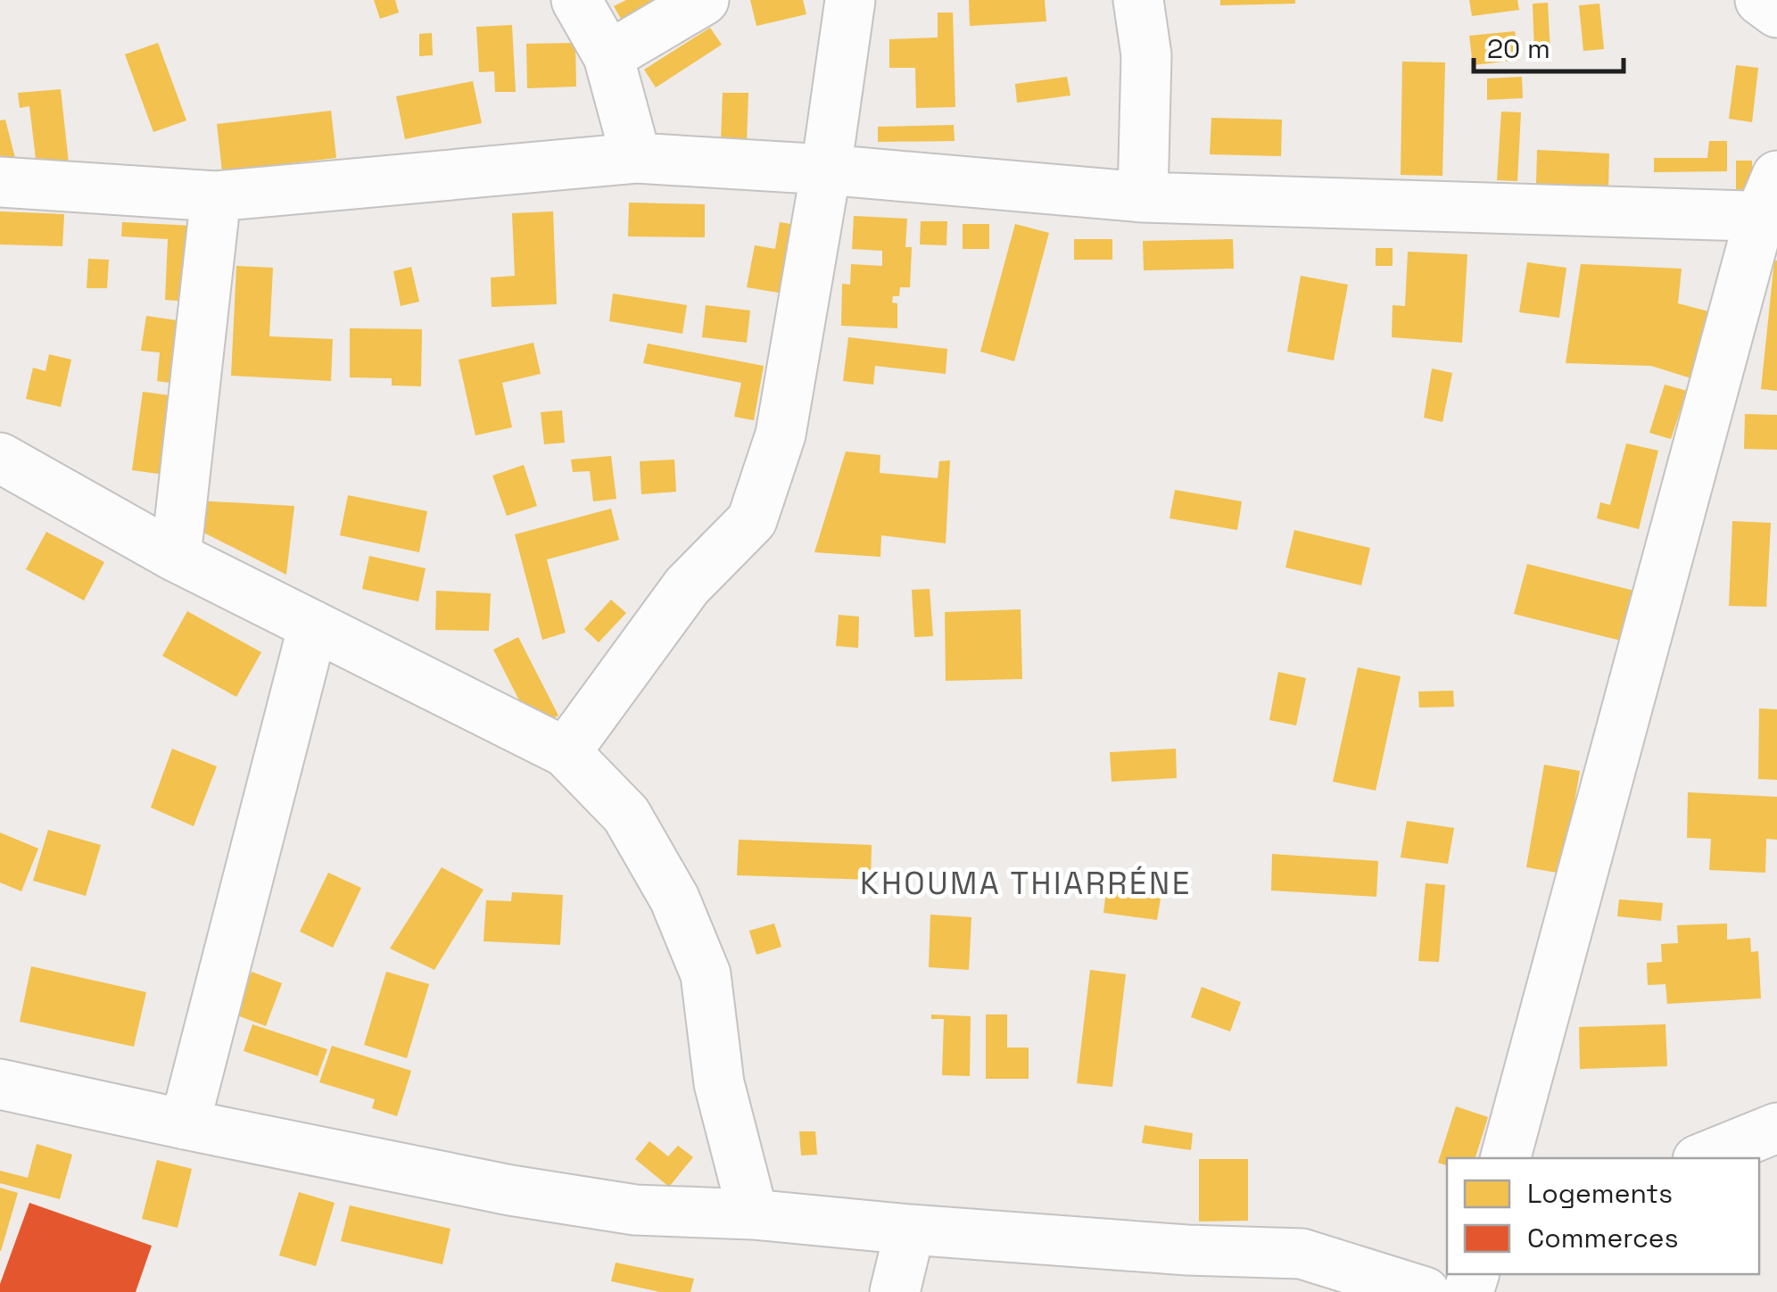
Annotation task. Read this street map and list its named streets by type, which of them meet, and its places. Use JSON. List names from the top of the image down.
{
  "districts": ["KHOUMA THIARRÉNE"],
  "legend": ["Logements", "Commerces"],
  "scale_bar": "20 m"
}
